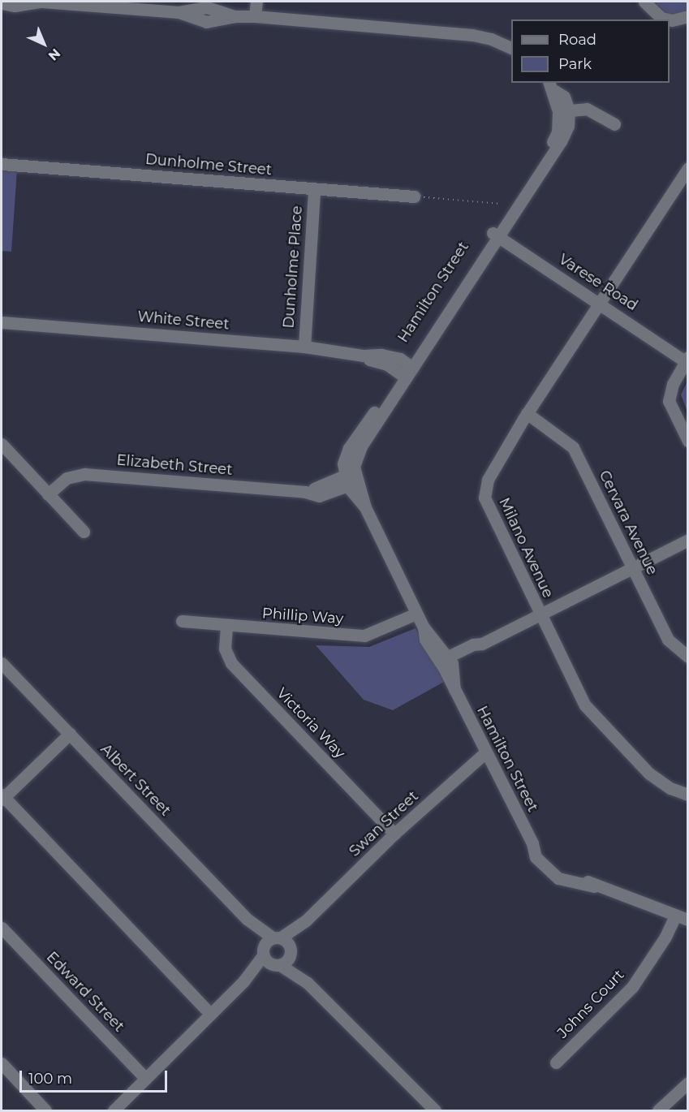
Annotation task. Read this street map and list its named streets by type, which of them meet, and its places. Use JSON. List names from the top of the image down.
{
  "streets": {
    "street": [
      "Dunholme Street",
      "Dunholme Place",
      "Varese Road",
      "Hamilton Street",
      "White Street",
      "Elizabeth Street",
      "Cervara Avenue",
      "Milano Avenue",
      "Phillip Way",
      "Victoria Way",
      "Albert Street",
      "Swan Street",
      "Edward Street",
      "Johns Court"
    ]
  },
  "crossings": [
    ["Dunholme Street", "Dunholme Place"],
    ["Dunholme Place", "White Street"],
    ["Varese Road", "Hamilton Street"],
    ["Varese Road", "Milano Avenue"],
    ["Hamilton Street", "White Street"],
    ["Hamilton Street", "Elizabeth Street"],
    ["Hamilton Street", "Phillip Way"],
    ["Hamilton Street", "Swan Street"],
    ["Hamilton Street", "Johns Court"],
    ["Cervara Avenue", "Milano Avenue"],
    ["Phillip Way", "Victoria Way"],
    ["Victoria Way", "Swan Street"],
    ["Albert Street", "Swan Street"]
  ],
  "legend": ["Road", "Park"],
  "scale_bar": "100 m",
  "north": "bottom right"
}
